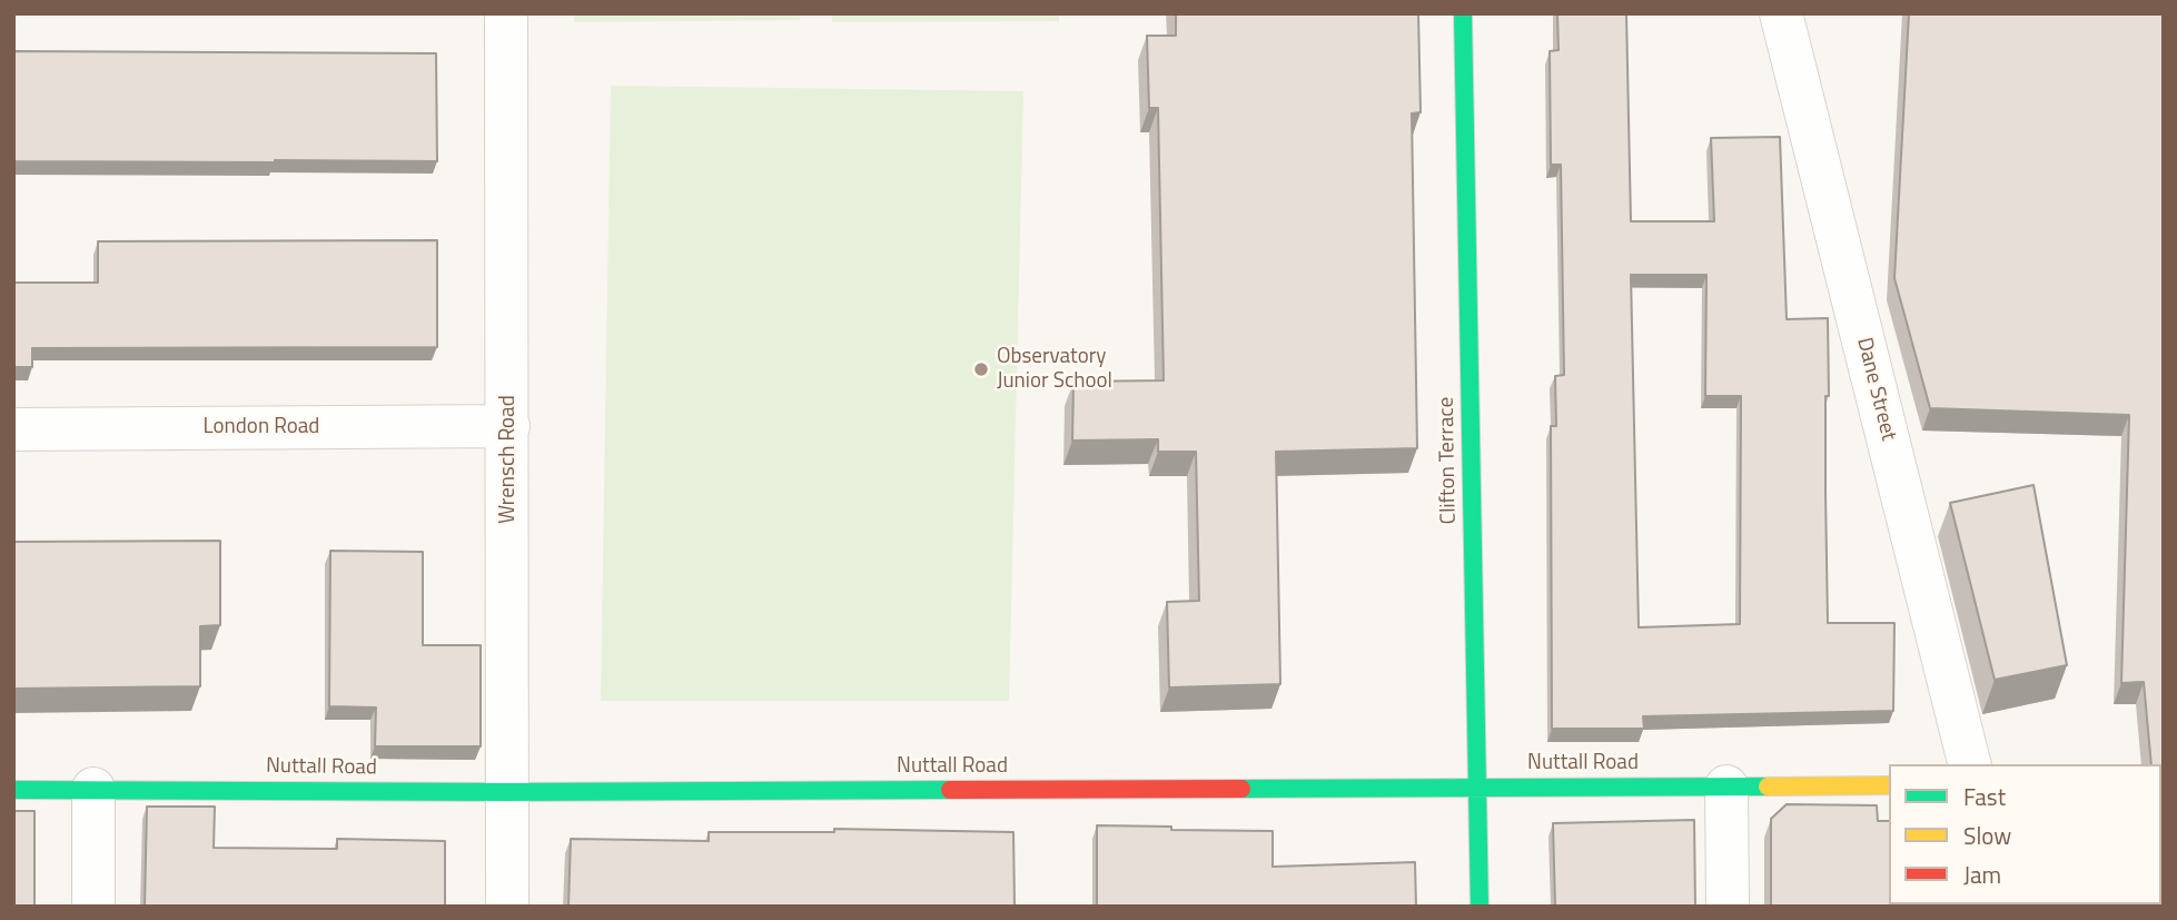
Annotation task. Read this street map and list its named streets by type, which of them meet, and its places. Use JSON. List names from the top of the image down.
{
  "streets": {
    "street": [
      "Dane Street",
      "London Road",
      "Wrensch Road",
      "Clifton Terrace",
      "Nuttall Road"
    ]
  },
  "crossings": [
    ["London Road", "Wrensch Road"],
    ["Wrensch Road", "Nuttall Road"],
    ["Clifton Terrace", "Nuttall Road"]
  ],
  "places": ["Observatory Junior School"],
  "legend": ["Fast", "Slow", "Jam"]
}
